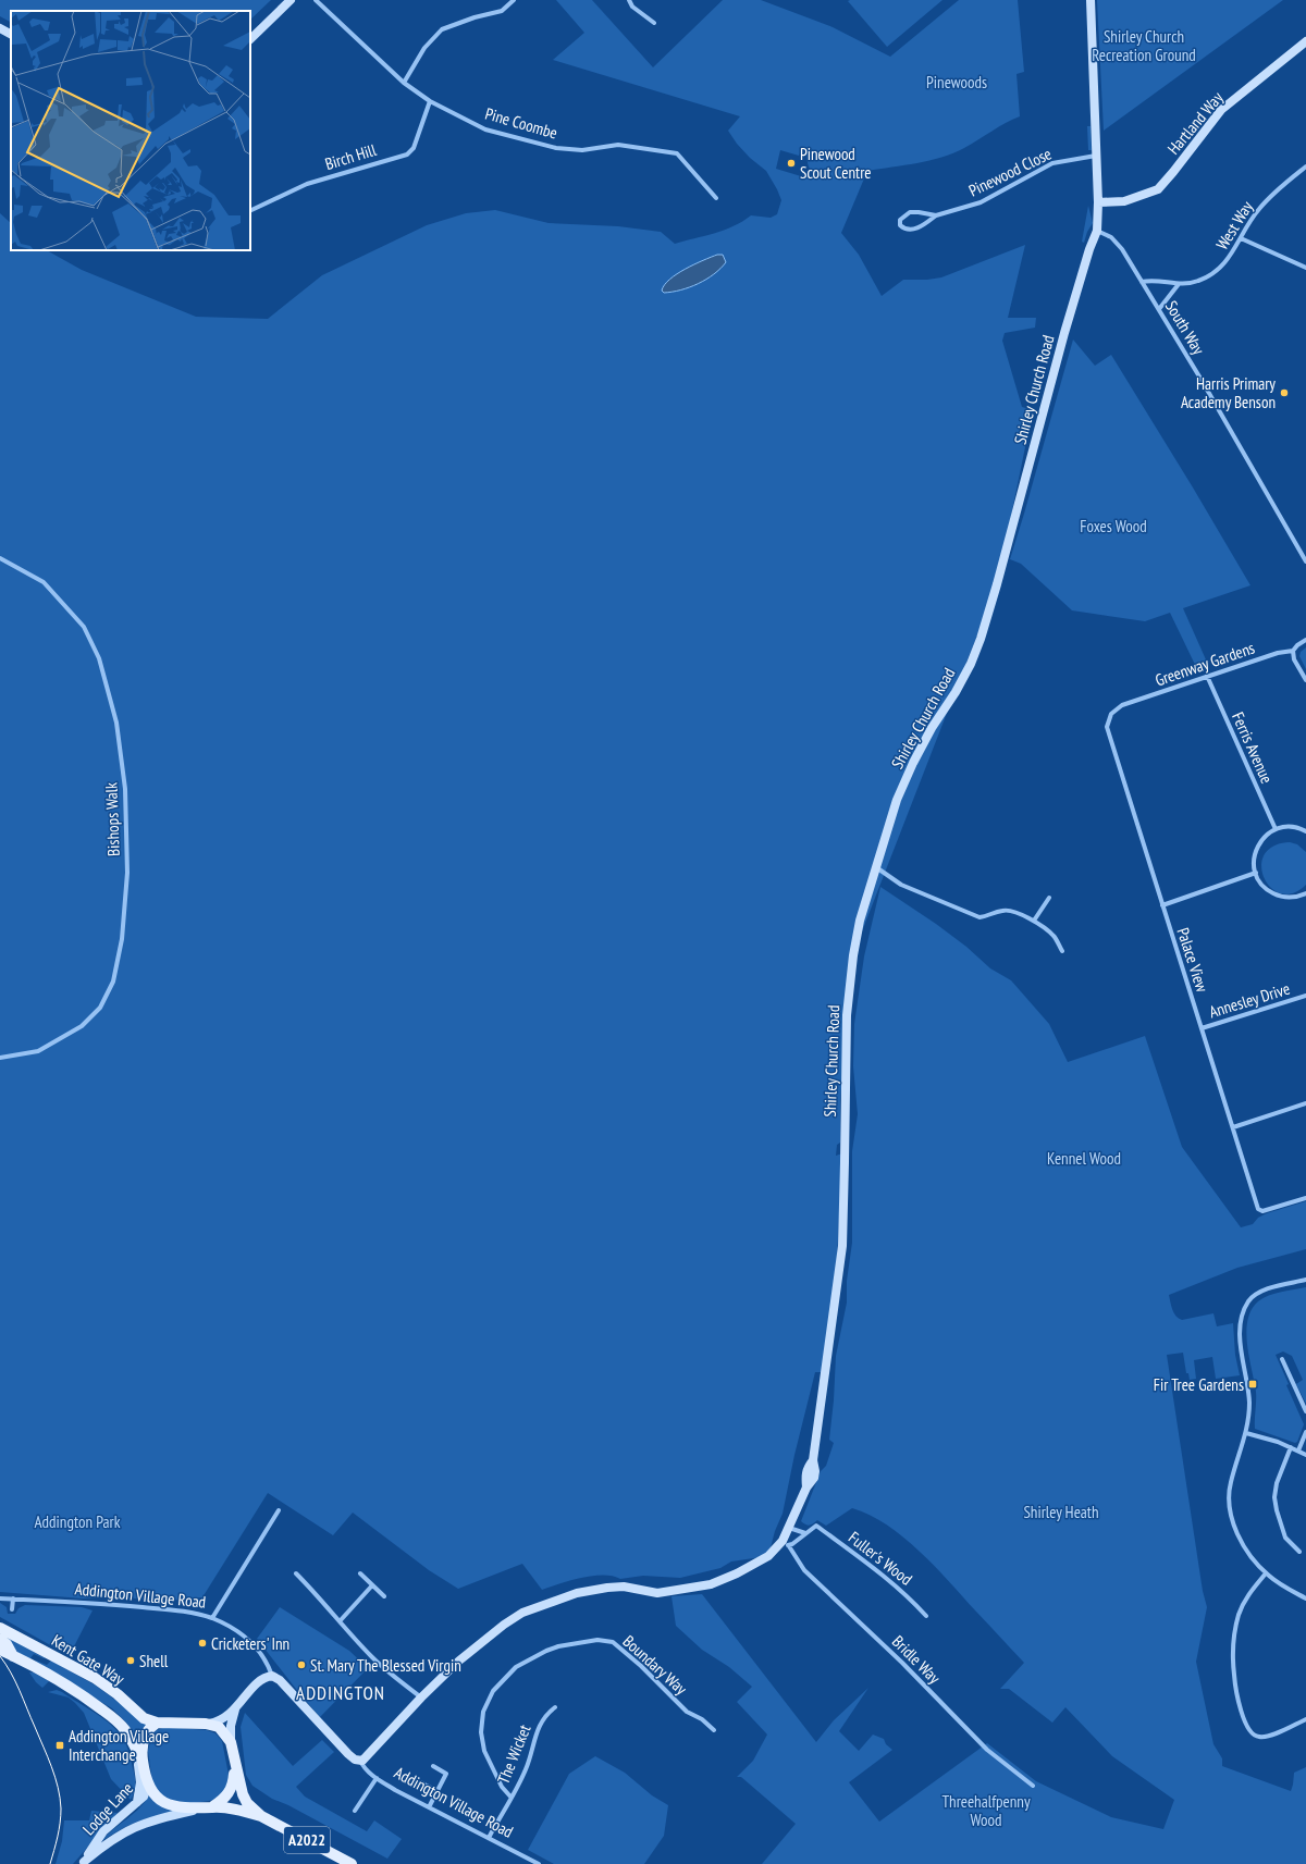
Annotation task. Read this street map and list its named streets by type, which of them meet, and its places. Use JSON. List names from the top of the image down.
{
  "streets": {
    "main road": ["Kent Gate Way", "A2022"],
    "street": [
      "Pine Coombe",
      "Hartland Way",
      "Birch Hill",
      "Pinewood Close",
      "West Way",
      "South Way",
      "Shirley Church Road",
      "Greenway Gardens",
      "Ferris Avenue",
      "Bishops Walk",
      "Palace View",
      "Annesley Drive",
      "Fuller's Wood",
      "Addington Village Road",
      "Bridle Way",
      "Boundary Way",
      "The Wicket",
      "Lodge Lane"
    ]
  },
  "crossings": [
    ["Pine Coombe", "Birch Hill"],
    ["Hartland Way", "Shirley Church Road"],
    ["Pinewood Close", "Shirley Church Road"],
    ["West Way", "South Way"],
    ["South Way", "Shirley Church Road"],
    ["Shirley Church Road", "Addington Village Road"],
    ["Shirley Church Road", "Bridle Way"],
    ["Greenway Gardens", "Ferris Avenue"],
    ["Greenway Gardens", "Palace View"],
    ["Palace View", "Annesley Drive"],
    ["Addington Village Road", "The Wicket"],
    ["Kent Gate Way", "Lodge Lane"],
    ["Boundary Way", "The Wicket"]
  ],
  "districts": ["ADDINGTON"],
  "parks": [
    "Shirley Church Recreation Ground",
    "Pinewoods",
    "Foxes Wood",
    "Kennel Wood",
    "Shirley Heath",
    "Addington Park",
    "Threehalfpenny Wood"
  ],
  "places": {
    "other": [
      "Pinewood Scout Centre",
      "Harris Primary Academy Benson",
      "Cricketers' Inn",
      "Shell",
      "St. Mary The Blessed Virgin"
    ],
    "transit": ["Fir Tree Gardens", "Addington Village Interchange"]
  }
}
